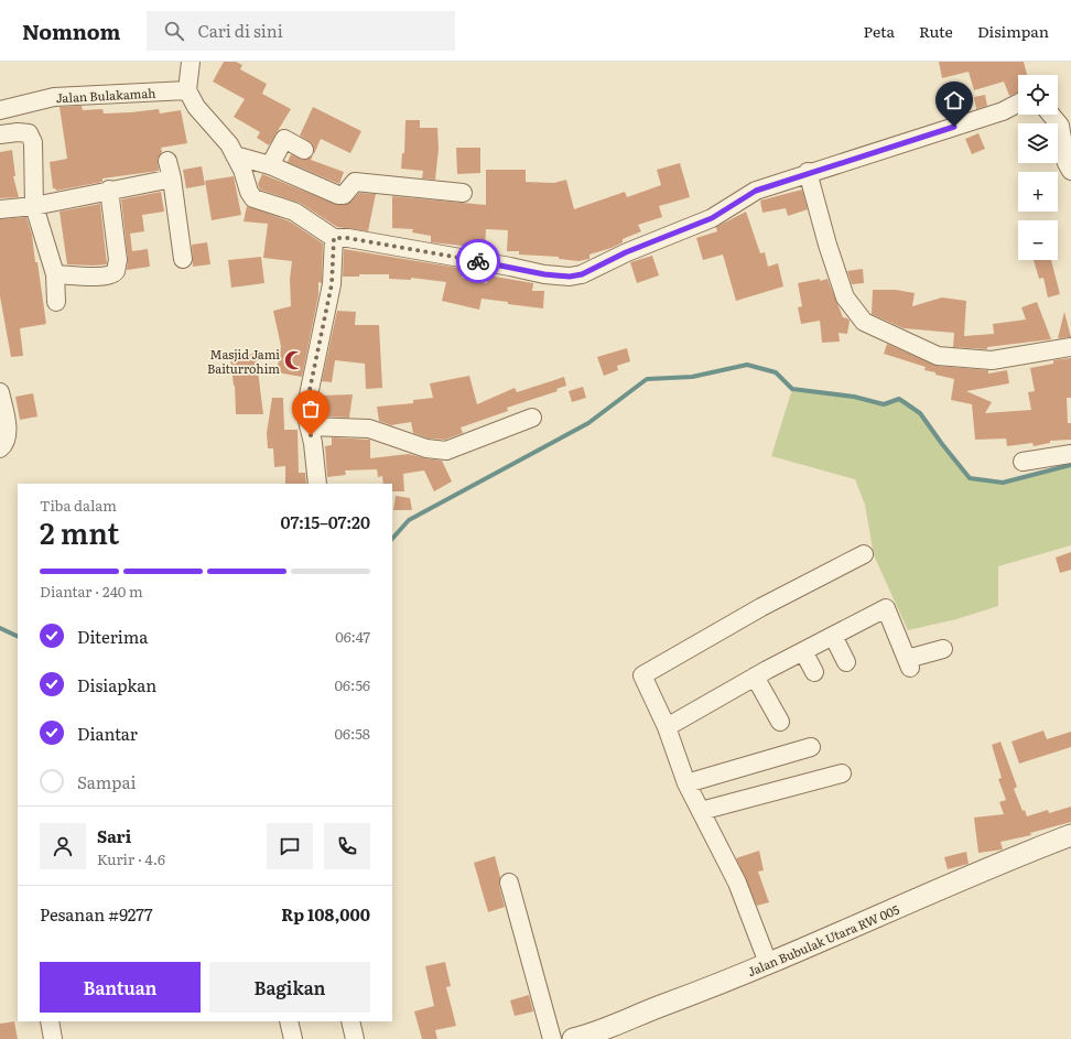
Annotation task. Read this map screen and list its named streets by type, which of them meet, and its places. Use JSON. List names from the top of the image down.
{
  "streets": {
    "street": ["Jalan Bulakamah", "Jalan Bubulak Utara RW 005"]
  },
  "places": {
    "mosque": ["Masjid Jami Baiturrohim"]
  },
  "page": {
    "header": "Nomnom",
    "search": "Cari di sini",
    "nav": ["Peta", "Rute", "Disimpan"],
    "map_buttons": ["+", "−"],
    "heading": ["2 mnt", "Tiba dalam", "07:15–07:20"],
    "panel": [
      "Sari",
      "Kurir · 4.6",
      "Pesanan #9277",
      "Rp 108,000"
    ],
    "bar": "Diantar · 240 m",
    "list": [
      ["Diterima", "06:47"],
      ["Disiapkan", "06:56"],
      ["Diantar", "06:58"],
      "Sampai"
    ],
    "buttons": ["Bantuan", "Bagikan"]
  }
}
